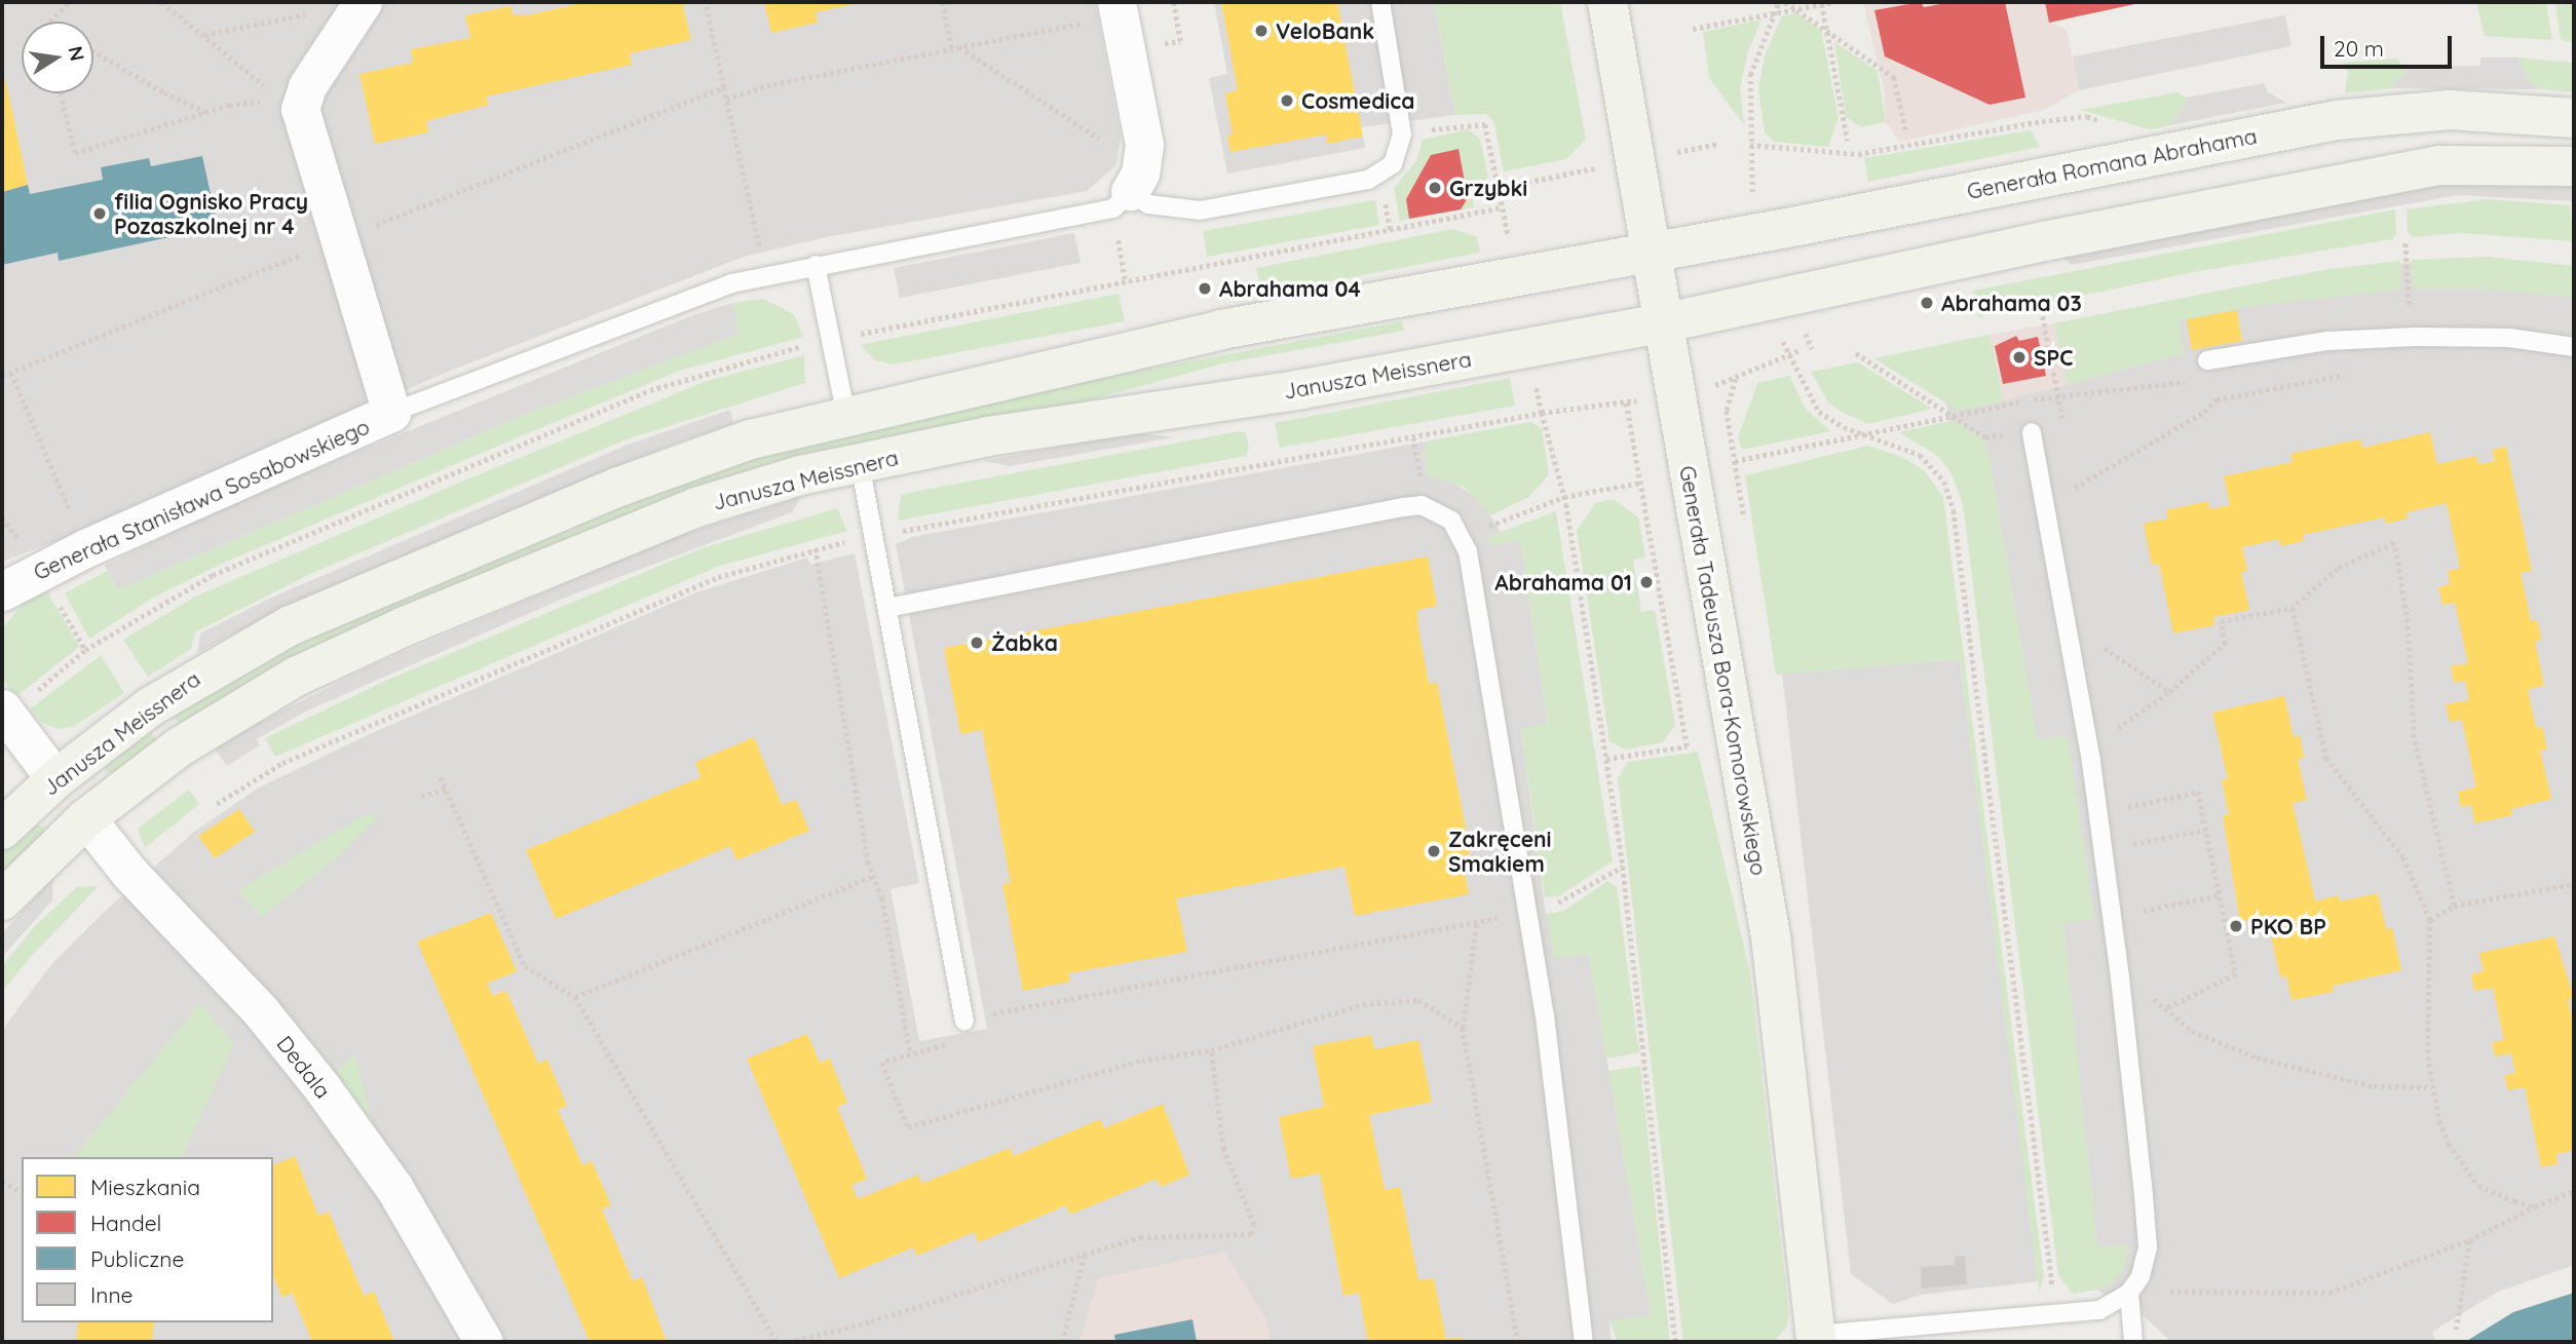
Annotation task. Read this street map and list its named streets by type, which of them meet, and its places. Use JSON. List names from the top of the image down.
{
  "streets": {
    "street": [
      "Generała Romana Abrahama",
      "Janusza Meissnera",
      "Generała Stanisława Sosabowskiego",
      "Generała Tadeusza Bora-Komorowskiego",
      "Dedala"
    ]
  },
  "crossings": [
    ["Generała Romana Abrahama", "Janusza Meissnera"],
    ["Generała Romana Abrahama", "Generała Tadeusza Bora-Komorowskiego"],
    ["Janusza Meissnera", "Generała Tadeusza Bora-Komorowskiego"],
    ["Janusza Meissnera", "Dedala"]
  ],
  "places": [
    "VeloBank",
    "Cosmedica",
    "Grzybki",
    "filia Ognisko Pracy Pozaszkolnej nr 4",
    "Abrahama 04",
    "Abrahama 03",
    "SPC",
    "Abrahama 01",
    "Żabka",
    "Zakręceni Smakiem",
    "PKO BP"
  ],
  "legend": [
    "Mieszkania",
    "Handel",
    "Publiczne",
    "Inne"
  ],
  "scale_bar": "20 m",
  "north": "right"
}
